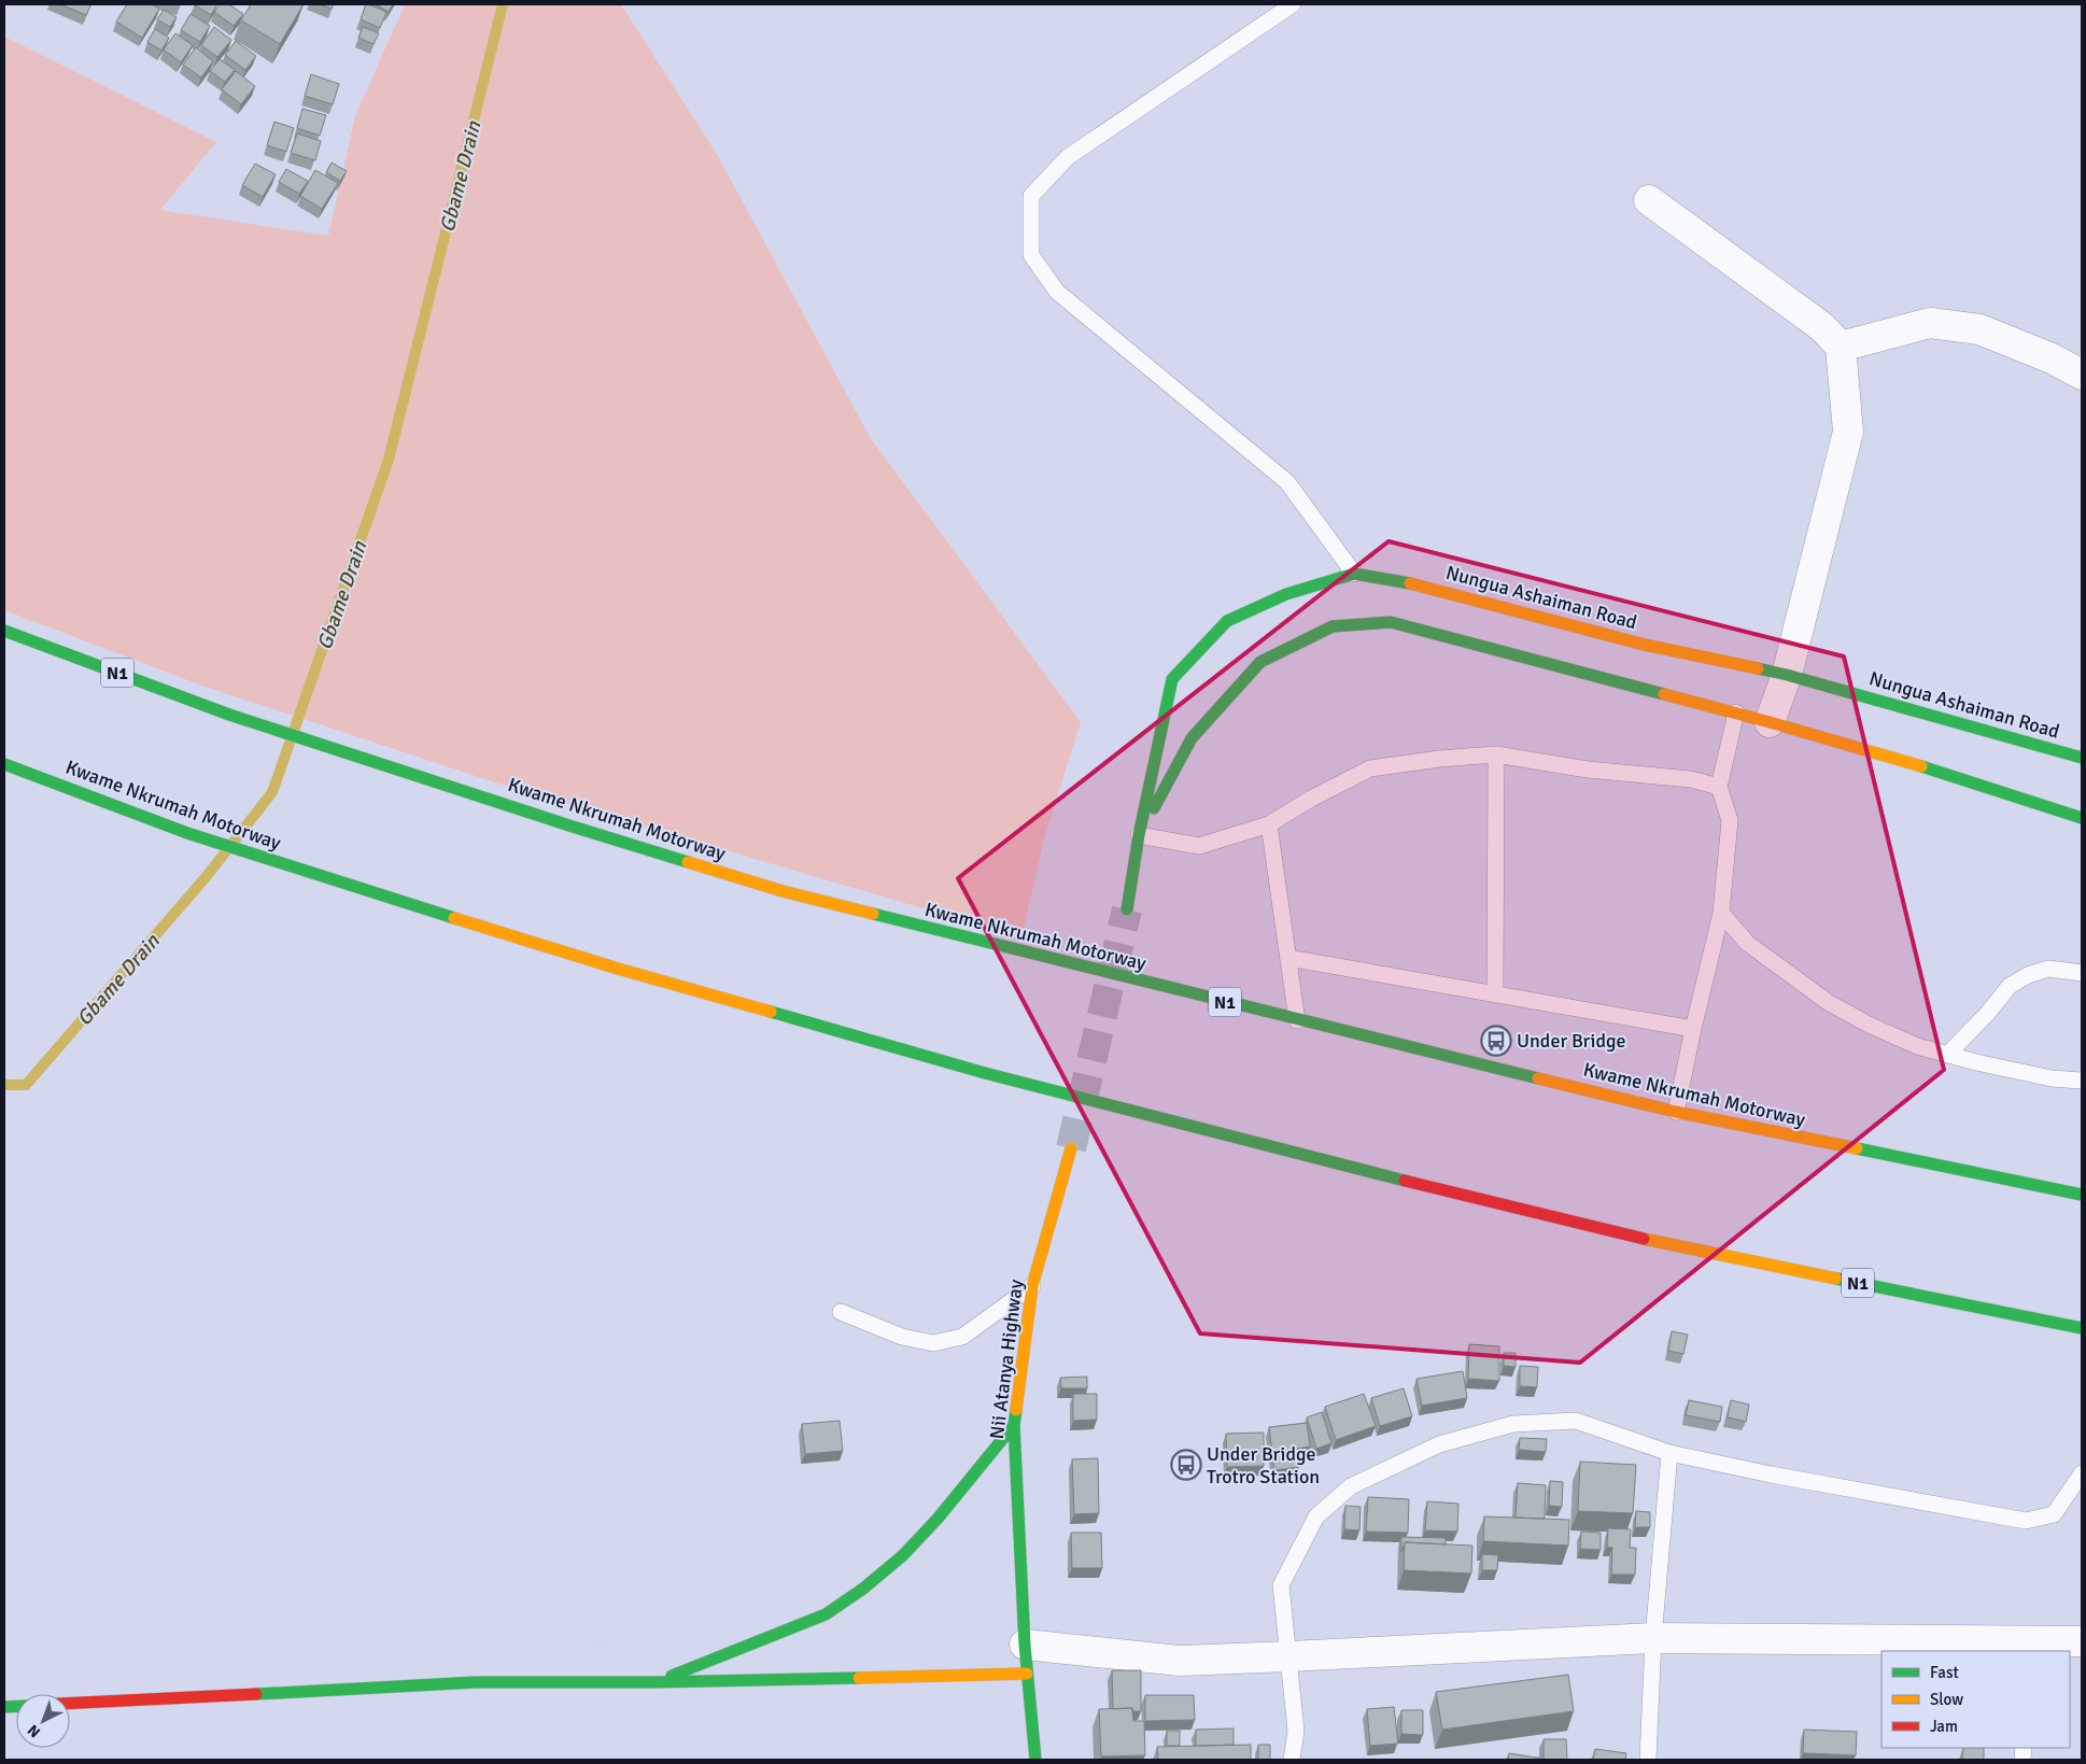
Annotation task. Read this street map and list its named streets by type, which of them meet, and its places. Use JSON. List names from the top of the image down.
{
  "streets": {
    "main road": [
      "Nungua Ashaiman Road",
      "N1",
      "Kwame Nkrumah Motorway",
      "Nii Atanya Highway"
    ]
  },
  "water": ["Gbame Drain"],
  "places": {
    "bus stop": ["Under Bridge", "Under Bridge Trotro Station"]
  },
  "legend": ["Fast", "Slow", "Jam"],
  "north": "bottom left"
}
